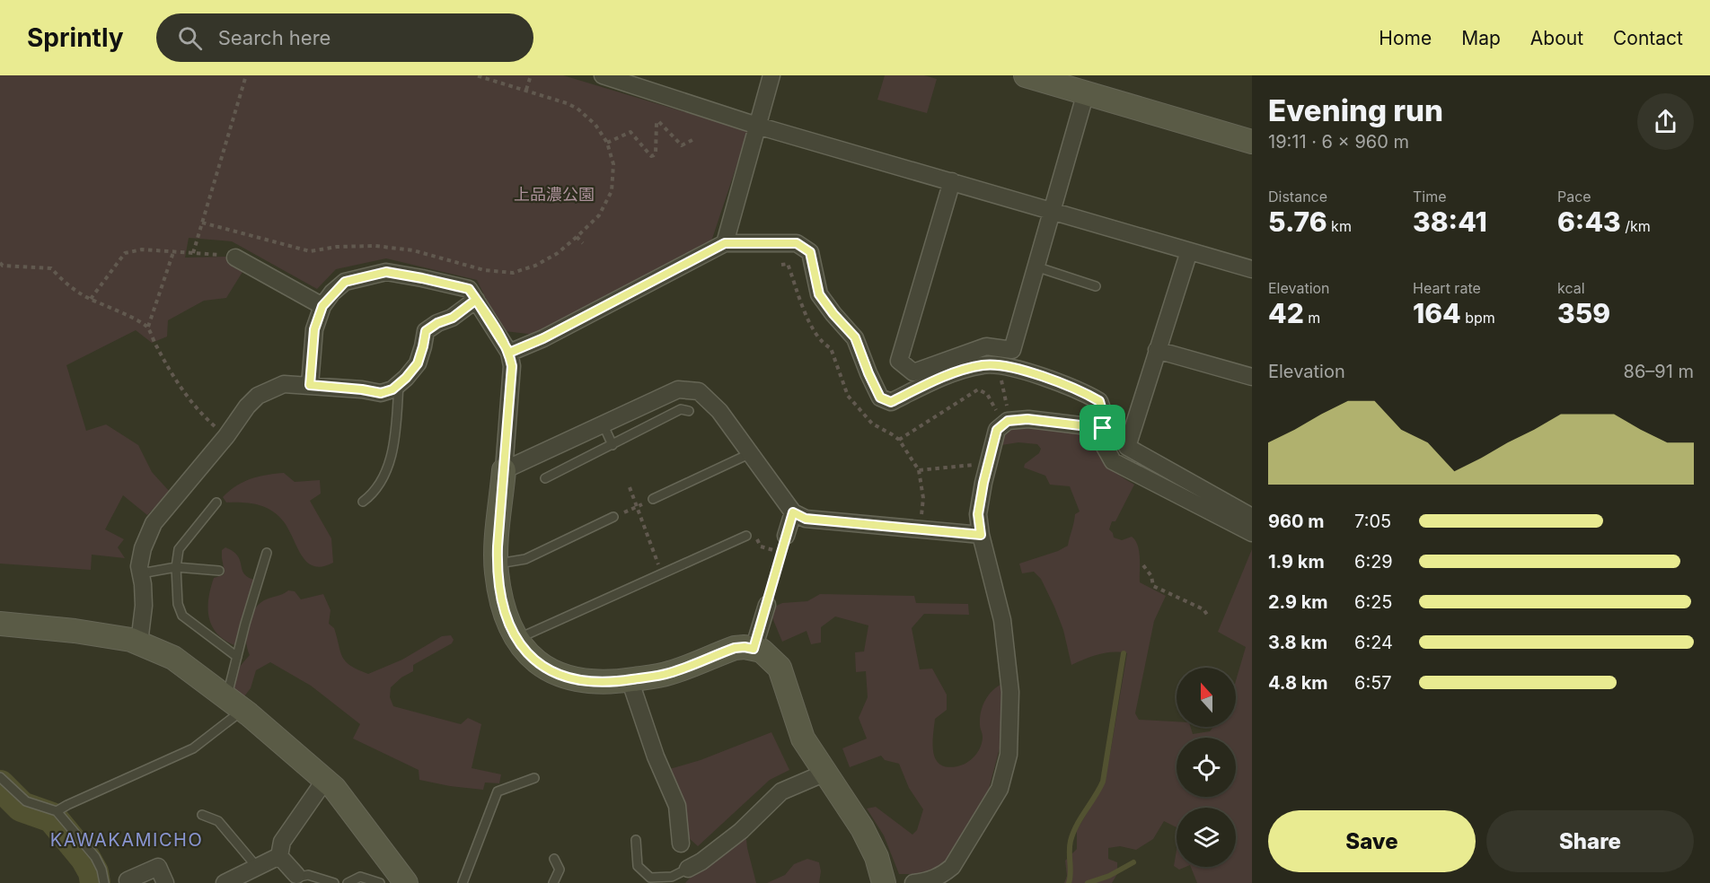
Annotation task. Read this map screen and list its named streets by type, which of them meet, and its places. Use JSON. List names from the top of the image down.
{
  "districts": ["KAWAKAMICHO"],
  "parks": ["上品濃公園"],
  "north": "top",
  "page": {
    "header": "Sprintly",
    "search": "Search here",
    "nav": [
      "Home",
      "Map",
      "About",
      "Contact"
    ],
    "heading": ["Evening run", "19:11 · 6 × 960 m"],
    "stats": [
      ["Distance", "5.76 km"],
      ["Time", "38:41"],
      ["Pace", "6:43 /km"],
      ["Elevation", "42 m"],
      ["Heart rate", "164 bpm"],
      ["kcal", "359"]
    ],
    "chart": ["Elevation", "86–91 m"],
    "list": [
      {
        "name": "960 m",
        "note": "7:05"
      },
      {
        "name": "1.9 km",
        "note": "6:29"
      },
      {
        "name": "2.9 km",
        "note": "6:25"
      },
      {
        "name": "3.8 km",
        "note": "6:24"
      },
      {
        "name": "4.8 km",
        "note": "6:57"
      }
    ],
    "buttons": ["Save", "Share"]
  }
}
